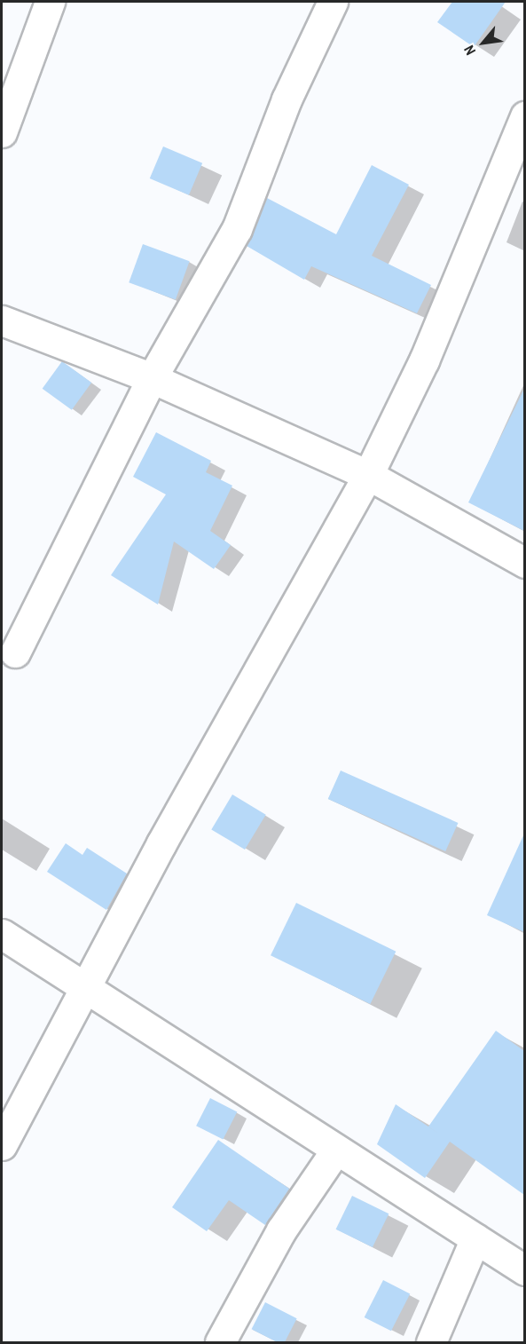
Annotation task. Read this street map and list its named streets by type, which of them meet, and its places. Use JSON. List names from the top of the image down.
{
  "north": "bottom left"
}
